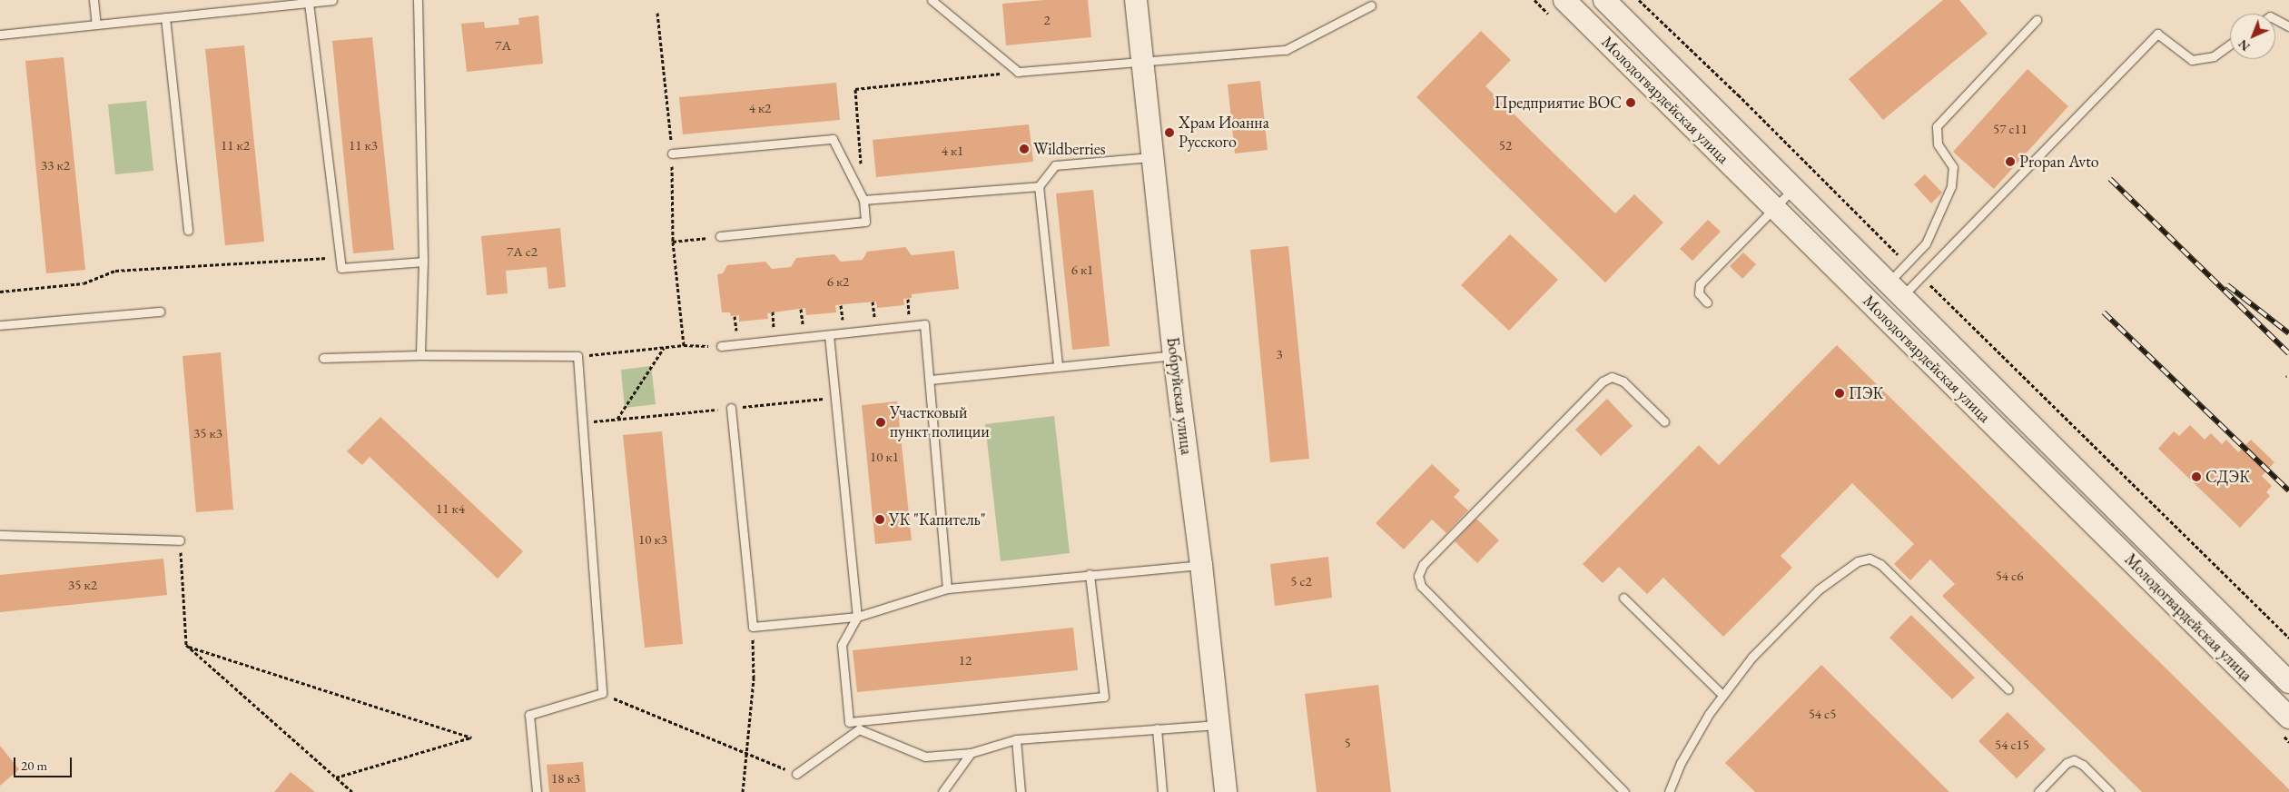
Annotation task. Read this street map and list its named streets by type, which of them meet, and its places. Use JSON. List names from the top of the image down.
{
  "streets": {
    "main road": ["Молодогвардейская улица", "Бобруйская улица"]
  },
  "places": [
    "Предприятие ВОС",
    "Храм Иоанна Русского",
    "Wildberries",
    "Propan Avto",
    "ПЭК",
    "Участковый пункт полиции",
    "СДЭК",
    "УК \"Капитель\""
  ],
  "house_numbers": [
    "2",
    "7А",
    "4 к2",
    "57 с11",
    "11 к2",
    "11 к3",
    "52",
    "4 к1",
    "33 к2",
    "7А с2",
    "6 к1",
    "6 к2",
    "3",
    "35 к3",
    "10 к1",
    "11 к4",
    "10 к3",
    "54 с6",
    "5 с2",
    "35 к2",
    "12",
    "54 с5",
    "5",
    "54 с15",
    "18 к3"
  ],
  "scale_bar": "20 m",
  "north": "bottom left"
}
